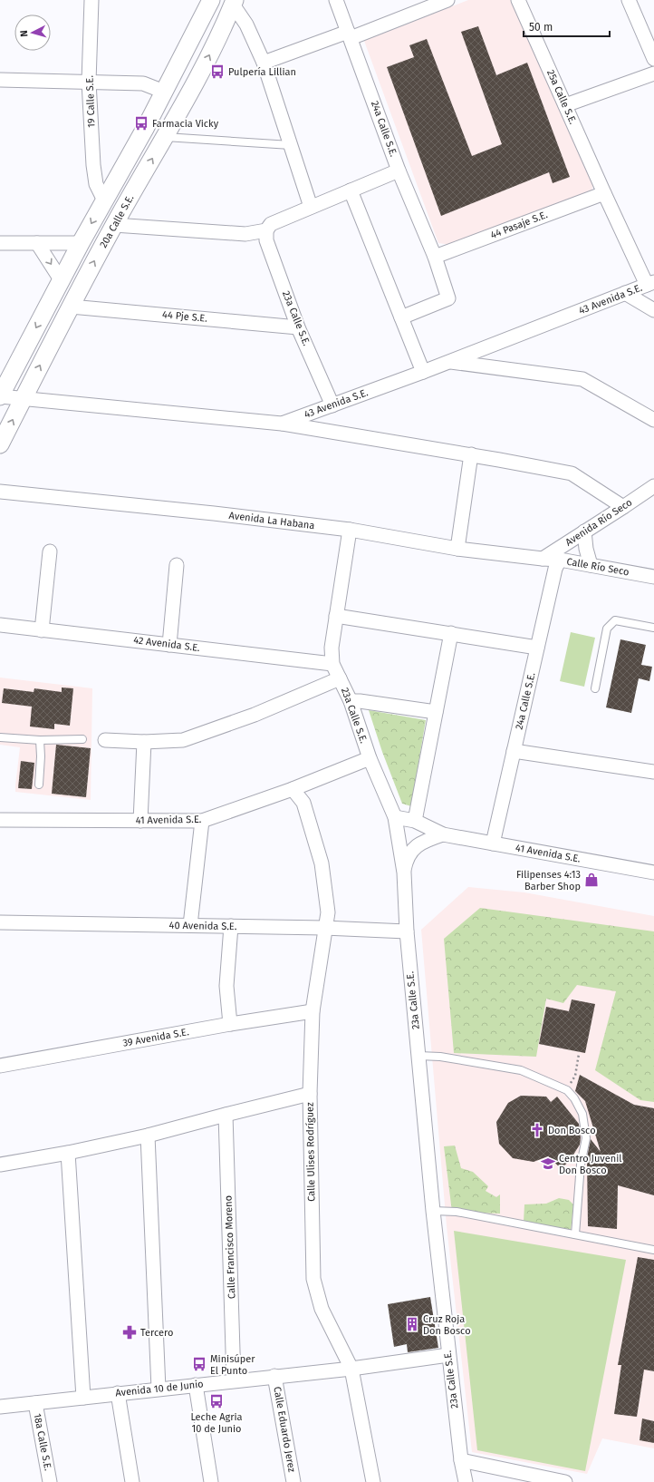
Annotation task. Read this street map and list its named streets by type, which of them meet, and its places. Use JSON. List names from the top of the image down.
{
  "streets": {
    "street": [
      "25a Calle S.E.",
      "19 Calle S.E.",
      "24a Calle S.E.",
      "20a Calle S.E.",
      "44 Pasaje S.E.",
      "43 Avenida S.E.",
      "44 Pje S.E.",
      "23a Calle S.E.",
      "Avenida La Habana",
      "Avenida Río Seco",
      "Calle Río Seco",
      "42 Avenida S.E.",
      "41 Avenida S.E.",
      "40 Avenida S.E.",
      "39 Avenida S.E.",
      "Calle Ulises Rodríguez",
      "Calle Francisco Moreno",
      "Avenida 10 de Junio",
      "Calle Eduardo Jerez",
      "18a Calle S.E."
    ]
  },
  "crossings": [
    ["25a Calle S.E.", "44 Pasaje S.E."],
    ["25a Calle S.E.", "43 Avenida S.E."],
    ["24a Calle S.E.", "44 Pasaje S.E."],
    ["24a Calle S.E.", "Calle Río Seco"],
    ["24a Calle S.E.", "41 Avenida S.E."],
    ["20a Calle S.E.", "43 Avenida S.E."],
    ["20a Calle S.E.", "44 Pje S.E."],
    ["43 Avenida S.E.", "23a Calle S.E."],
    ["44 Pje S.E.", "23a Calle S.E."],
    ["23a Calle S.E.", "Avenida La Habana"],
    ["23a Calle S.E.", "42 Avenida S.E."],
    ["23a Calle S.E.", "41 Avenida S.E."],
    ["23a Calle S.E.", "40 Avenida S.E."],
    ["23a Calle S.E.", "Avenida 10 de Junio"],
    ["Avenida La Habana", "Avenida Río Seco"],
    ["Avenida La Habana", "Calle Río Seco"],
    ["Avenida Río Seco", "Calle Río Seco"],
    ["41 Avenida S.E.", "Calle Ulises Rodríguez"],
    ["40 Avenida S.E.", "Calle Ulises Rodríguez"],
    ["39 Avenida S.E.", "Calle Ulises Rodríguez"],
    ["Calle Ulises Rodríguez", "Avenida 10 de Junio"],
    ["Calle Francisco Moreno", "Avenida 10 de Junio"],
    ["Avenida 10 de Junio", "Calle Eduardo Jerez"],
    ["Avenida 10 de Junio", "18a Calle S.E."]
  ],
  "places": {
    "bus stop": [
      "Pulpería Lillian",
      "Farmacia Vicky",
      "Minisúper El Punto",
      "Leche Agria 10 de Junio"
    ],
    "shop": ["Filipenses 4:13 Barber Shop"],
    "church": ["Don Bosco"],
    "school or university": ["Centro Juvenil Don Bosco"],
    "building": ["Cruz Roja Don Bosco"],
    "pharmacy": ["Tercero"]
  },
  "scale_bar": "50 m",
  "north": "left"
}
